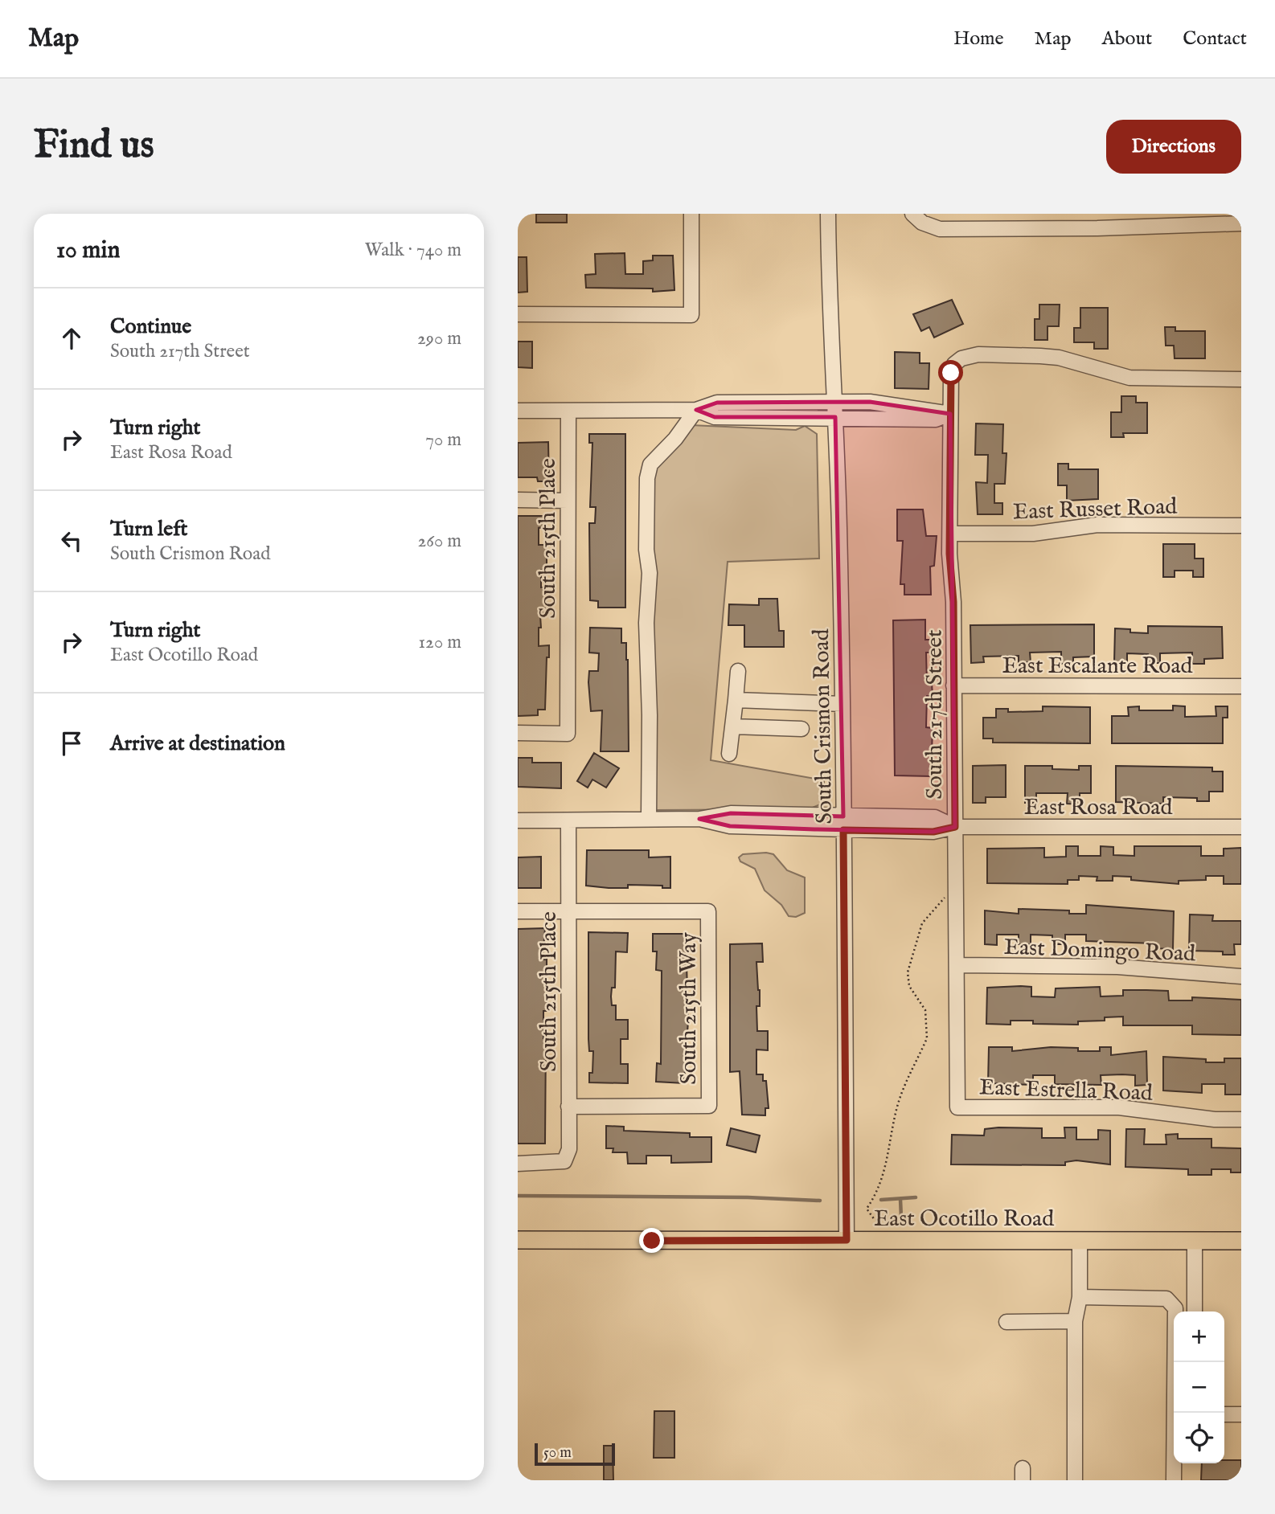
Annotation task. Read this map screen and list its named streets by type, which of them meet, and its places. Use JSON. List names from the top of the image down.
{
  "streets": {
    "main road": ["East Ocotillo Road"],
    "street": [
      "East Russet Road",
      "South 215th Place",
      "East Escalante Road",
      "South 217th Street",
      "South Crismon Road",
      "East Rosa Road",
      "East Domingo Road",
      "South 215th Way",
      "East Estrella Road"
    ]
  },
  "crossings": [
    ["East Russet Road", "South 217th Street"],
    ["South 215th Place", "East Rosa Road"],
    ["South 215th Place", "South 215th Way"],
    ["East Escalante Road", "South 217th Street"],
    ["South 217th Street", "East Rosa Road"],
    ["South 217th Street", "East Domingo Road"],
    ["South 217th Street", "East Estrella Road"],
    ["South Crismon Road", "East Rosa Road"],
    ["South Crismon Road", "East Ocotillo Road"]
  ],
  "scale_bar": "50 m",
  "page": {
    "header": "Map",
    "nav": [
      "Home",
      "Map",
      "About",
      "Contact"
    ],
    "buttons": "Directions",
    "title": "Find us",
    "heading": ["10 min", "Walk · 740 m"],
    "list": [
      ["Continue", "South 217th Street", "290 m"],
      ["Turn right", "East Rosa Road", "70 m"],
      ["Turn left", "South Crismon Road", "260 m"],
      ["Turn right", "East Ocotillo Road", "120 m"],
      "Arrive at destination"
    ],
    "map_buttons": ["+", "−"],
    "scale": "50 m"
  }
}
